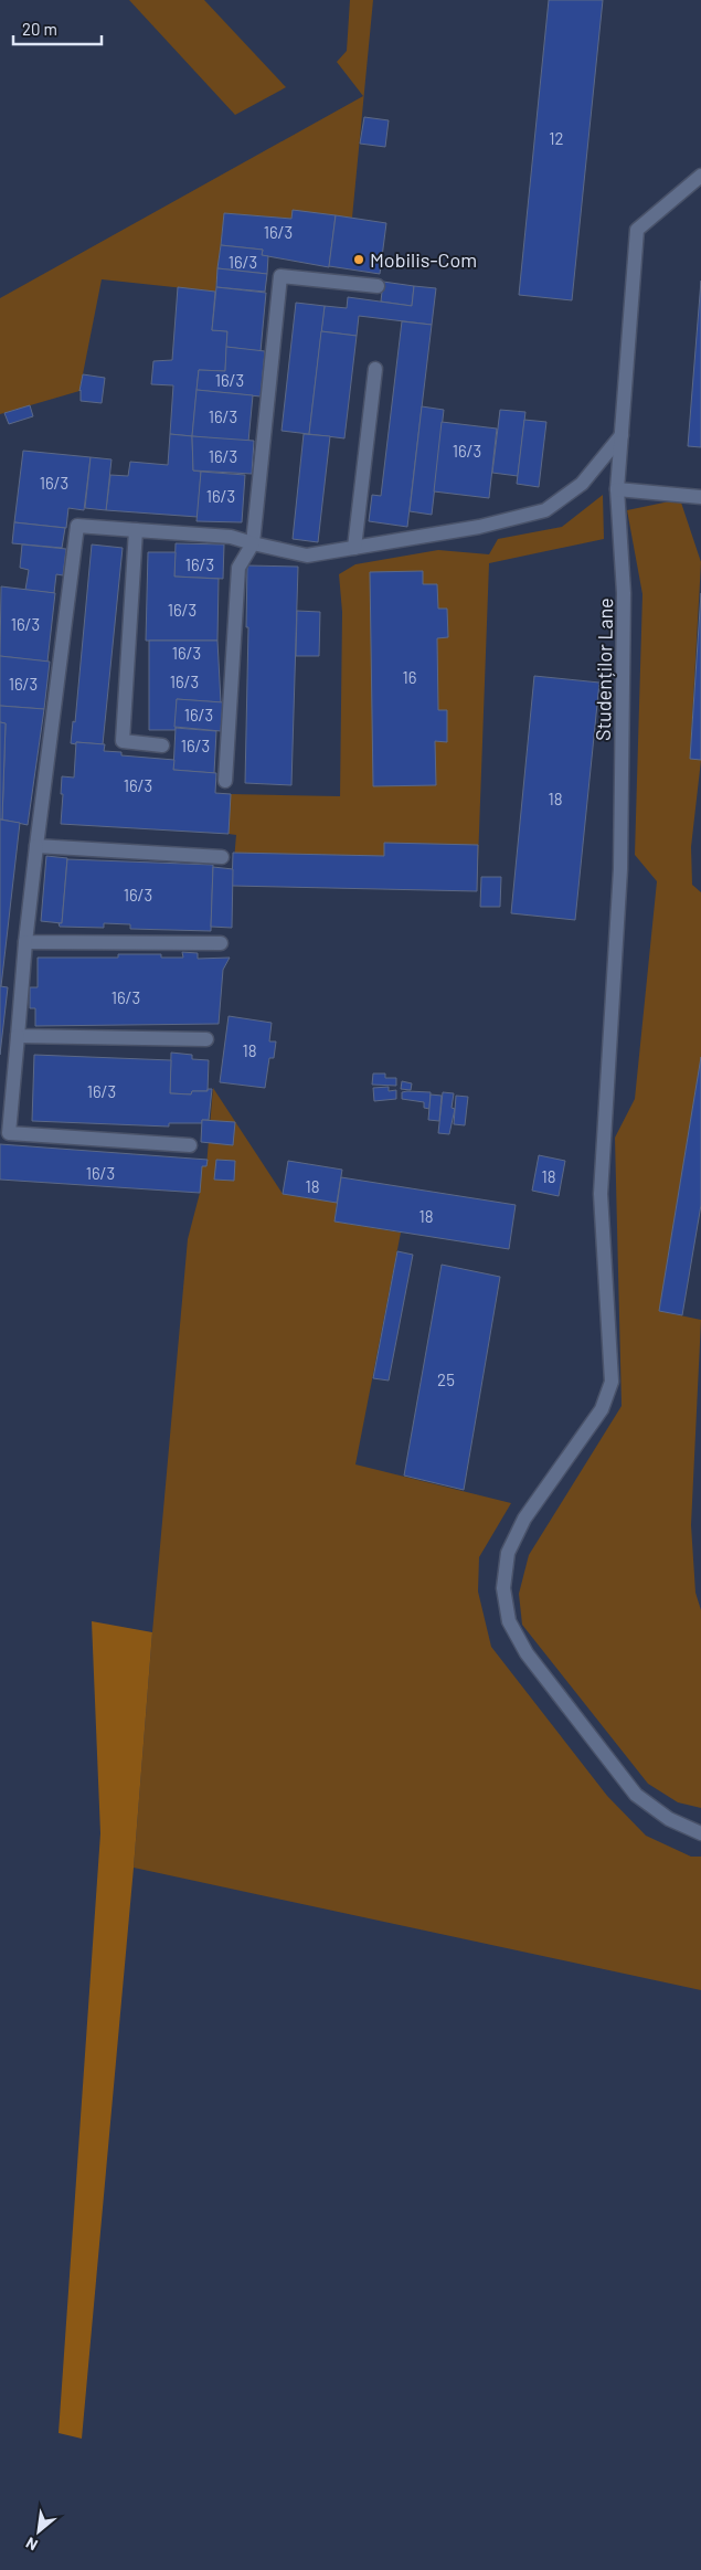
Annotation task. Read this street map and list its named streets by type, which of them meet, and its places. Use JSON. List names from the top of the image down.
{
  "streets": {
    "street": ["Studenților Lane"]
  },
  "places": ["Mobilis-Com"],
  "house_numbers": [
    "12",
    "16/3",
    "16/3",
    "16/3",
    "16/3",
    "16/3",
    "16/3",
    "16/3",
    "16/3",
    "16/3",
    "16/3",
    "16/3",
    "16/3",
    "16",
    "16/3",
    "16/3",
    "16/3",
    "16/3",
    "16/3",
    "18",
    "16/3",
    "16/3",
    "18",
    "16/3",
    "16/3",
    "18",
    "18",
    "18",
    "25"
  ],
  "scale_bar": "20 m",
  "north": "bottom left"
}
